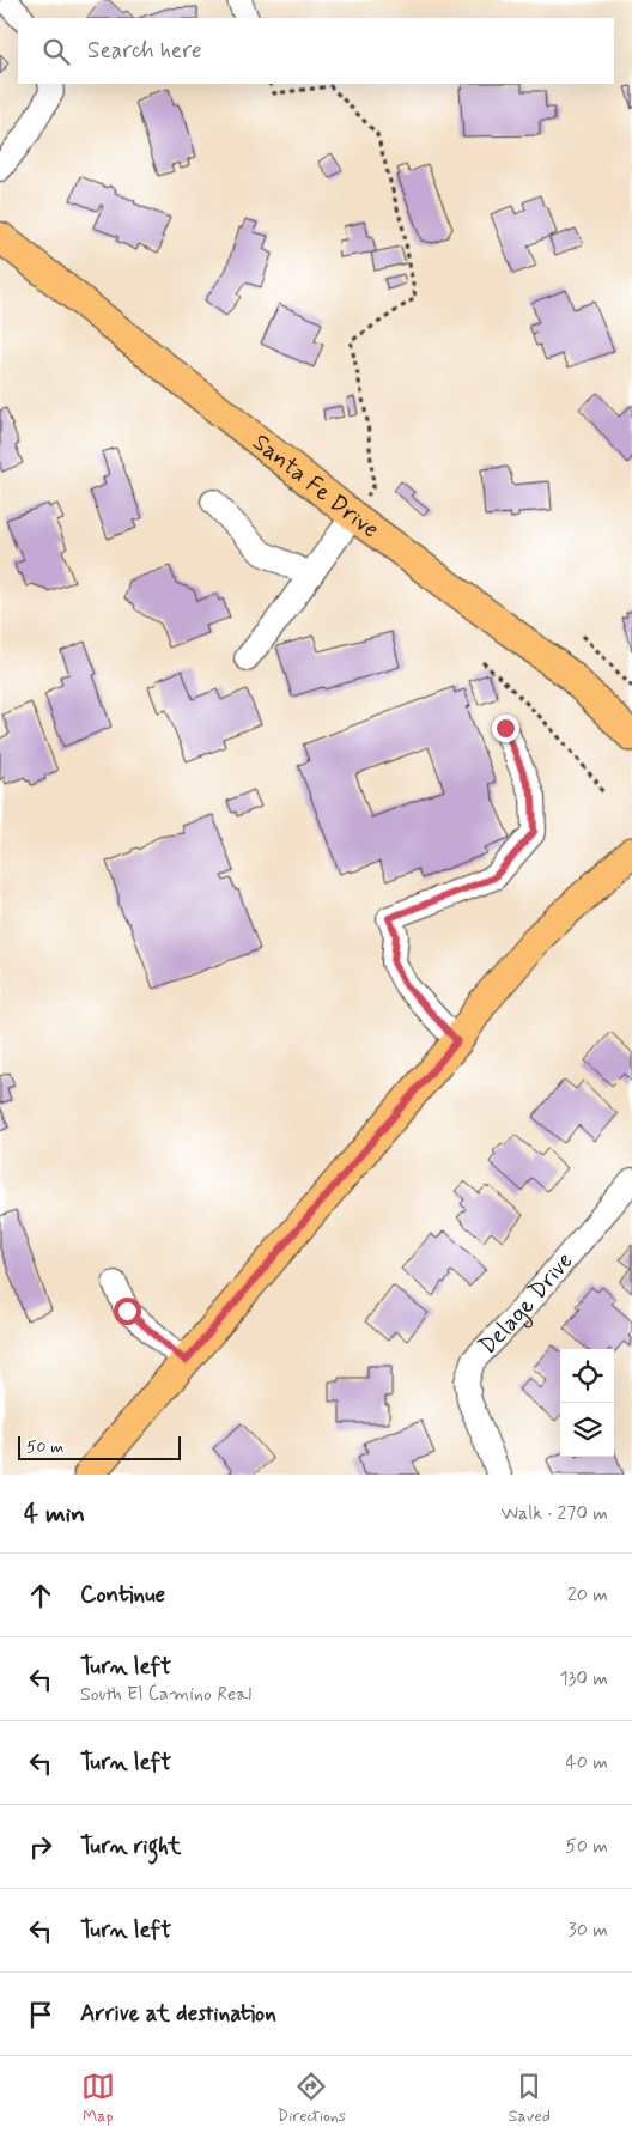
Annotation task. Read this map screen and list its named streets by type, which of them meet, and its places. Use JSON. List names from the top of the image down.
{
  "streets": {
    "main road": ["Santa Fe Drive"],
    "street": ["Delage Drive"]
  },
  "scale_bar": "50 m",
  "page": {
    "search": "Search here",
    "scale": "50 m",
    "heading": ["4 min", "Walk · 270 m"],
    "list": [
      ["Continue", "20 m"],
      ["Turn left", "South El Camino Real", "130 m"],
      ["Turn left", "40 m"],
      ["Turn right", "50 m"],
      ["Turn left", "30 m"],
      "Arrive at destination"
    ],
    "nav": ["Map", "Directions", "Saved"]
  }
}
